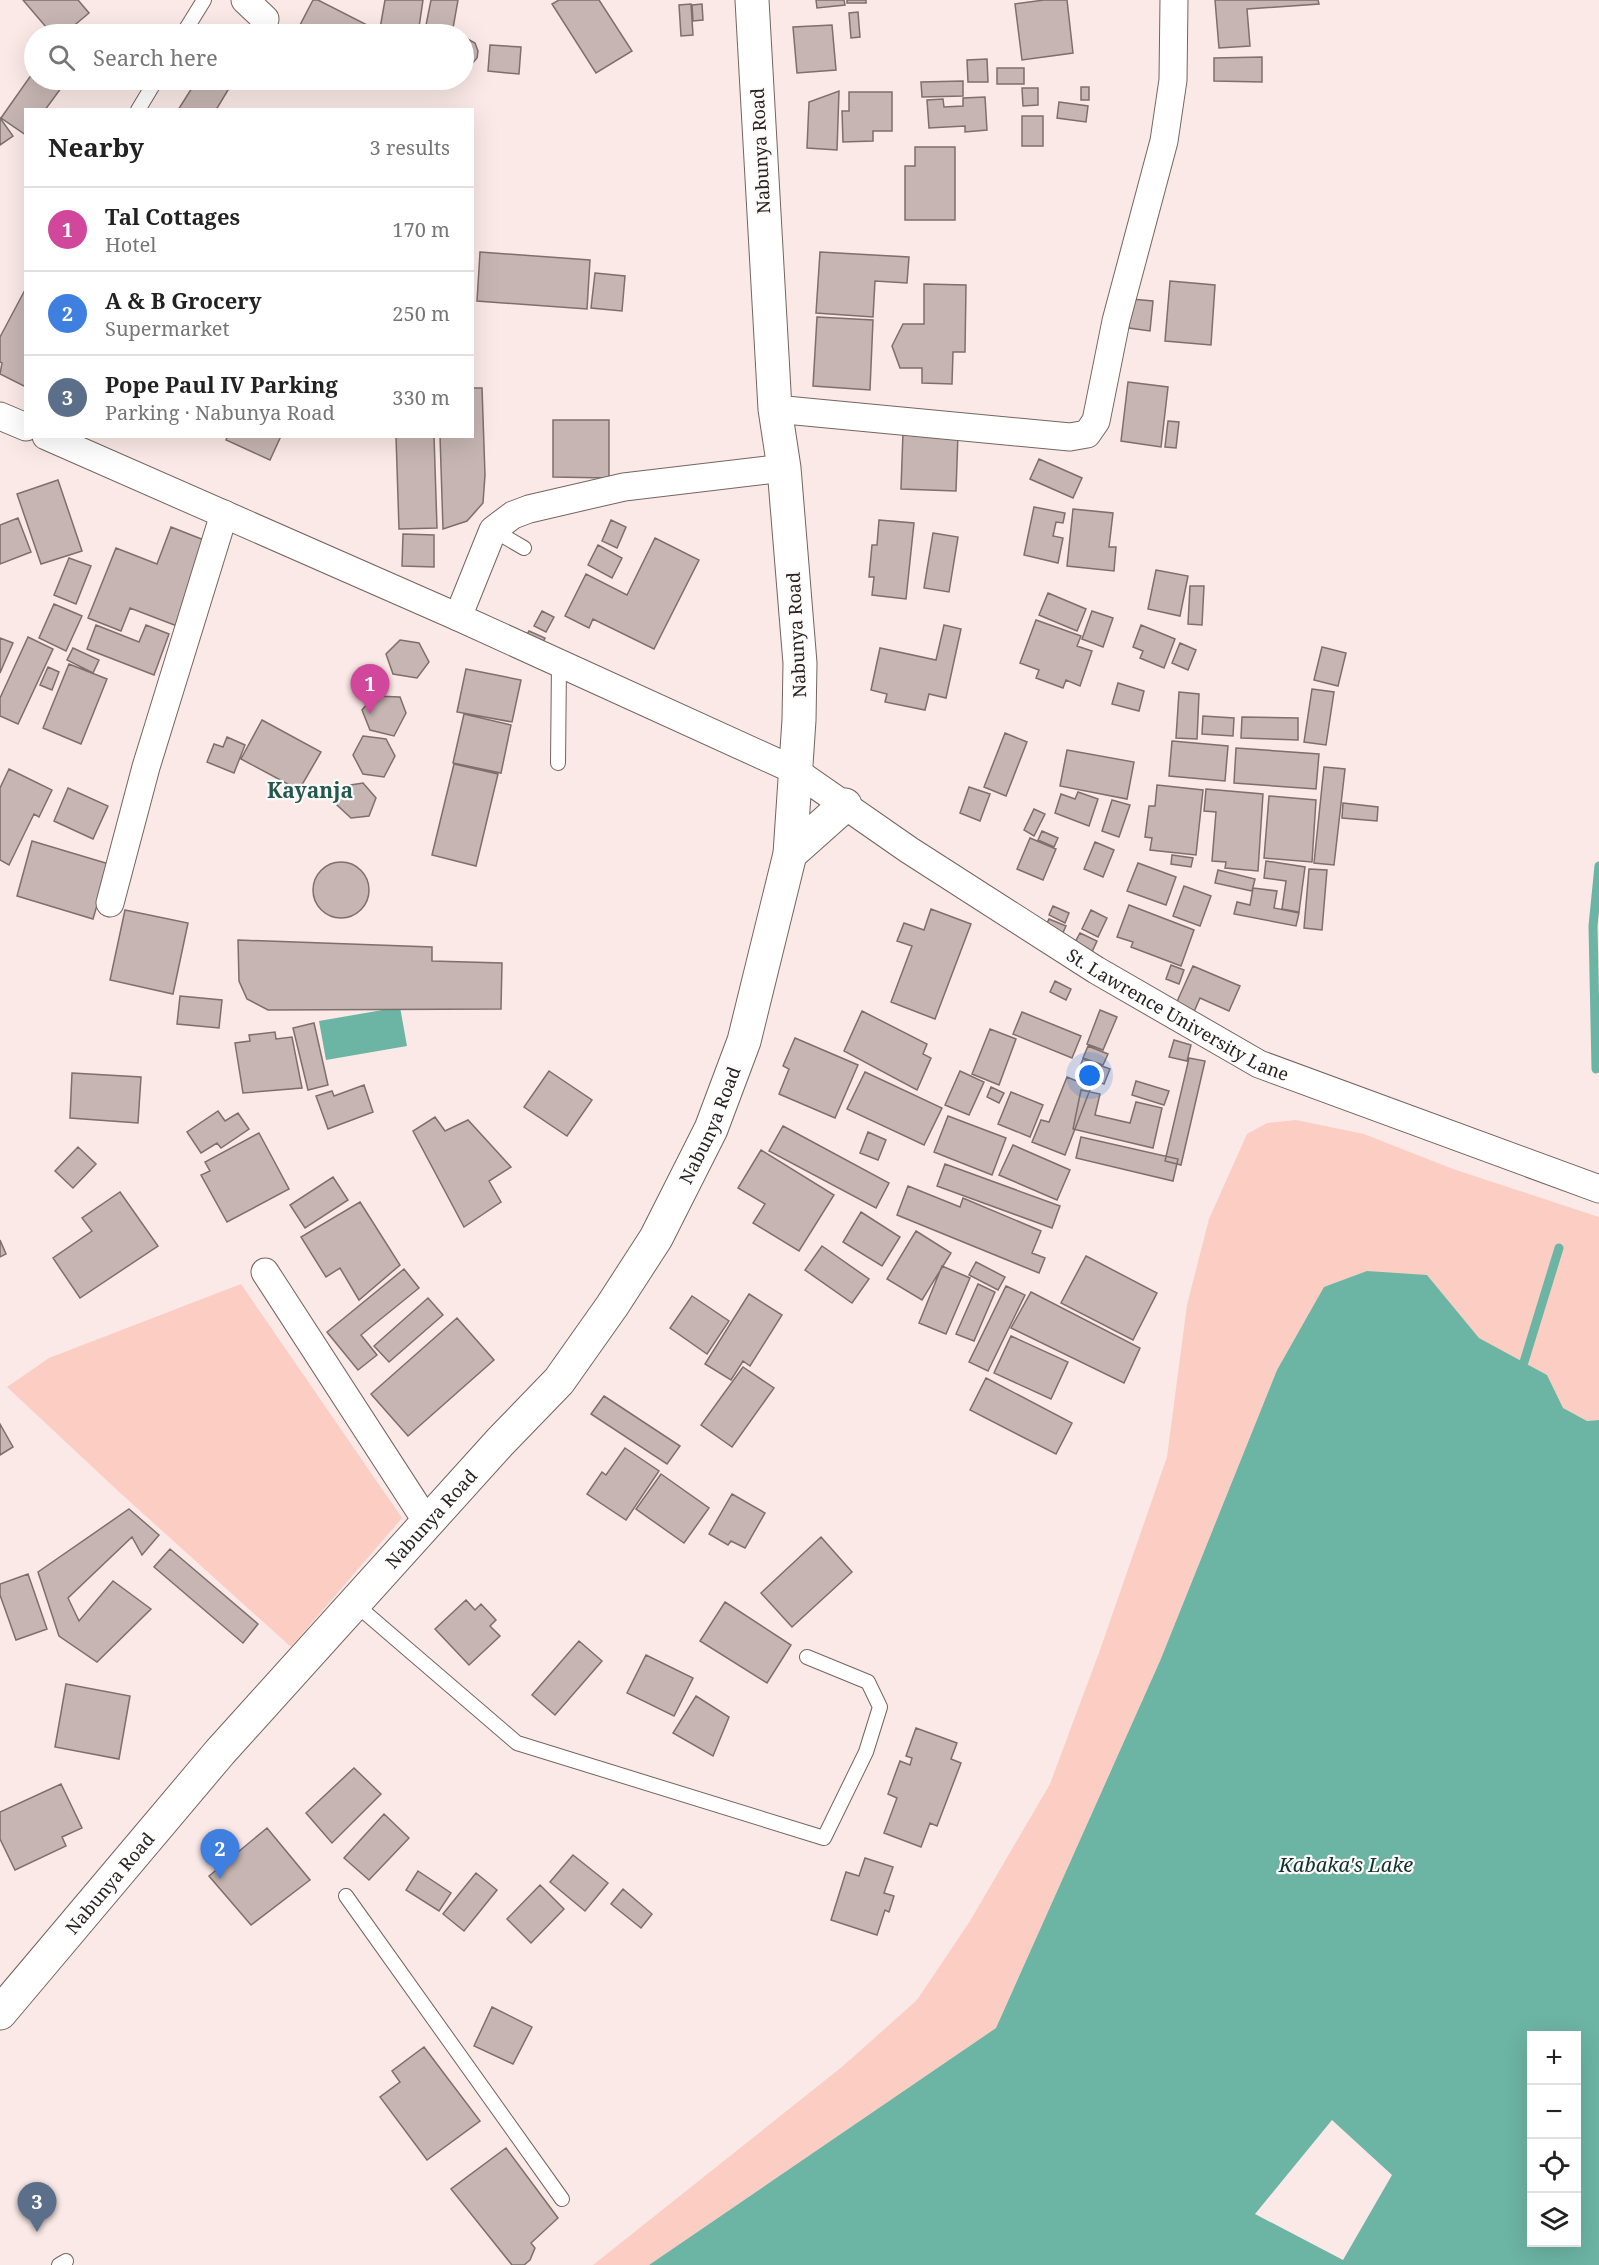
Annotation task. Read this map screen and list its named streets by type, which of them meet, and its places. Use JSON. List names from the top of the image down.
{
  "streets": {
    "main road": ["Nabunya Road"],
    "street": ["St. Lawrence University Lane"]
  },
  "crossings": [
    ["Nabunya Road", "St. Lawrence University Lane"]
  ],
  "districts": ["Kayanja"],
  "water": ["Kabaka's Lake"],
  "page": {
    "search": "Search here",
    "heading": ["Nearby", "3 results"],
    "list": [
      {
        "mark": "1",
        "name": "Tal Cottages",
        "note": "Hotel",
        "value": "170 m"
      },
      {
        "mark": "2",
        "name": "A & B Grocery",
        "note": "Supermarket",
        "value": "250 m"
      },
      {
        "mark": "3",
        "name": "Pope Paul IV Parking",
        "note": "Parking · Nabunya Road",
        "value": "330 m"
      }
    ],
    "pins": ["1", "2", "3"],
    "map_buttons": ["+", "−"]
  }
}
